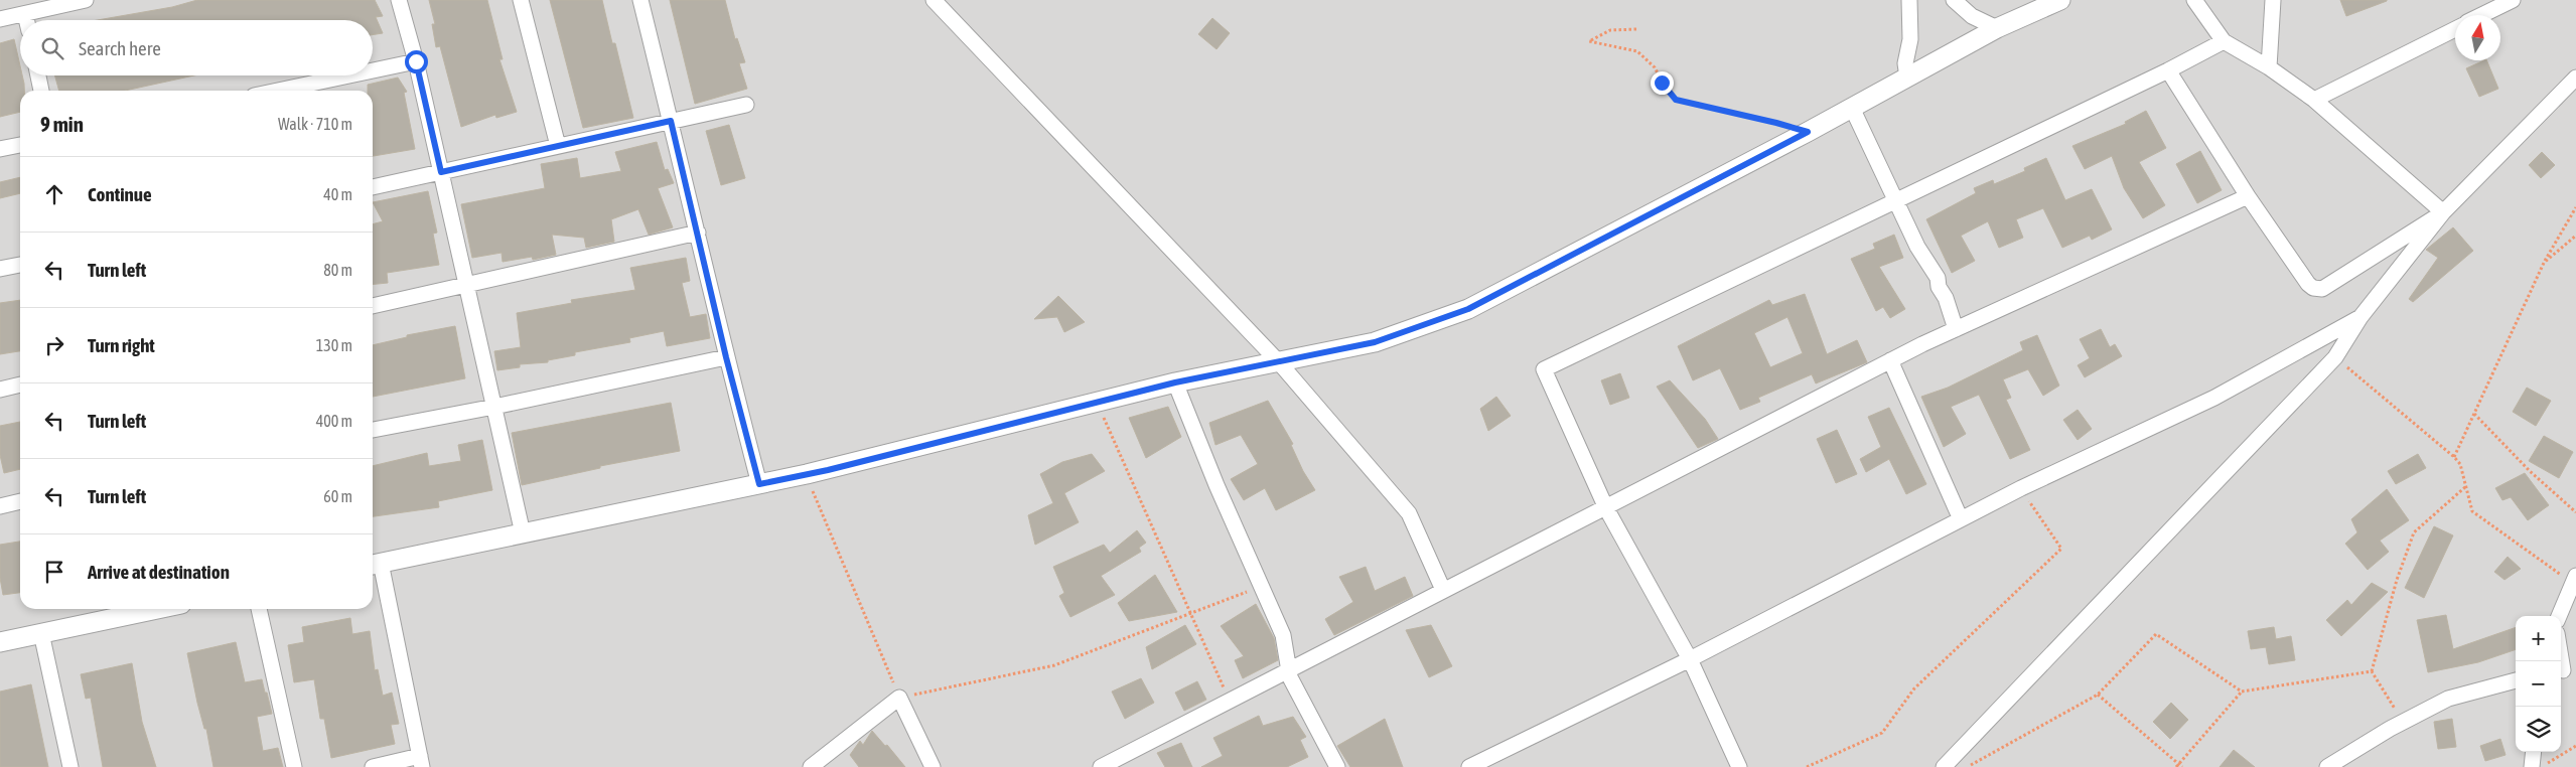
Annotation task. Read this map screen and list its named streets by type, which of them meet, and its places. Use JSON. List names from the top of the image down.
{
  "north": "top",
  "page": {
    "search": "Search here",
    "heading": ["9 min", "Walk · 710 m"],
    "list": [
      ["Continue", "40 m"],
      ["Turn left", "80 m"],
      ["Turn right", "130 m"],
      ["Turn left", "400 m"],
      ["Turn left", "60 m"],
      "Arrive at destination"
    ],
    "map_buttons": ["+", "−"]
  }
}
